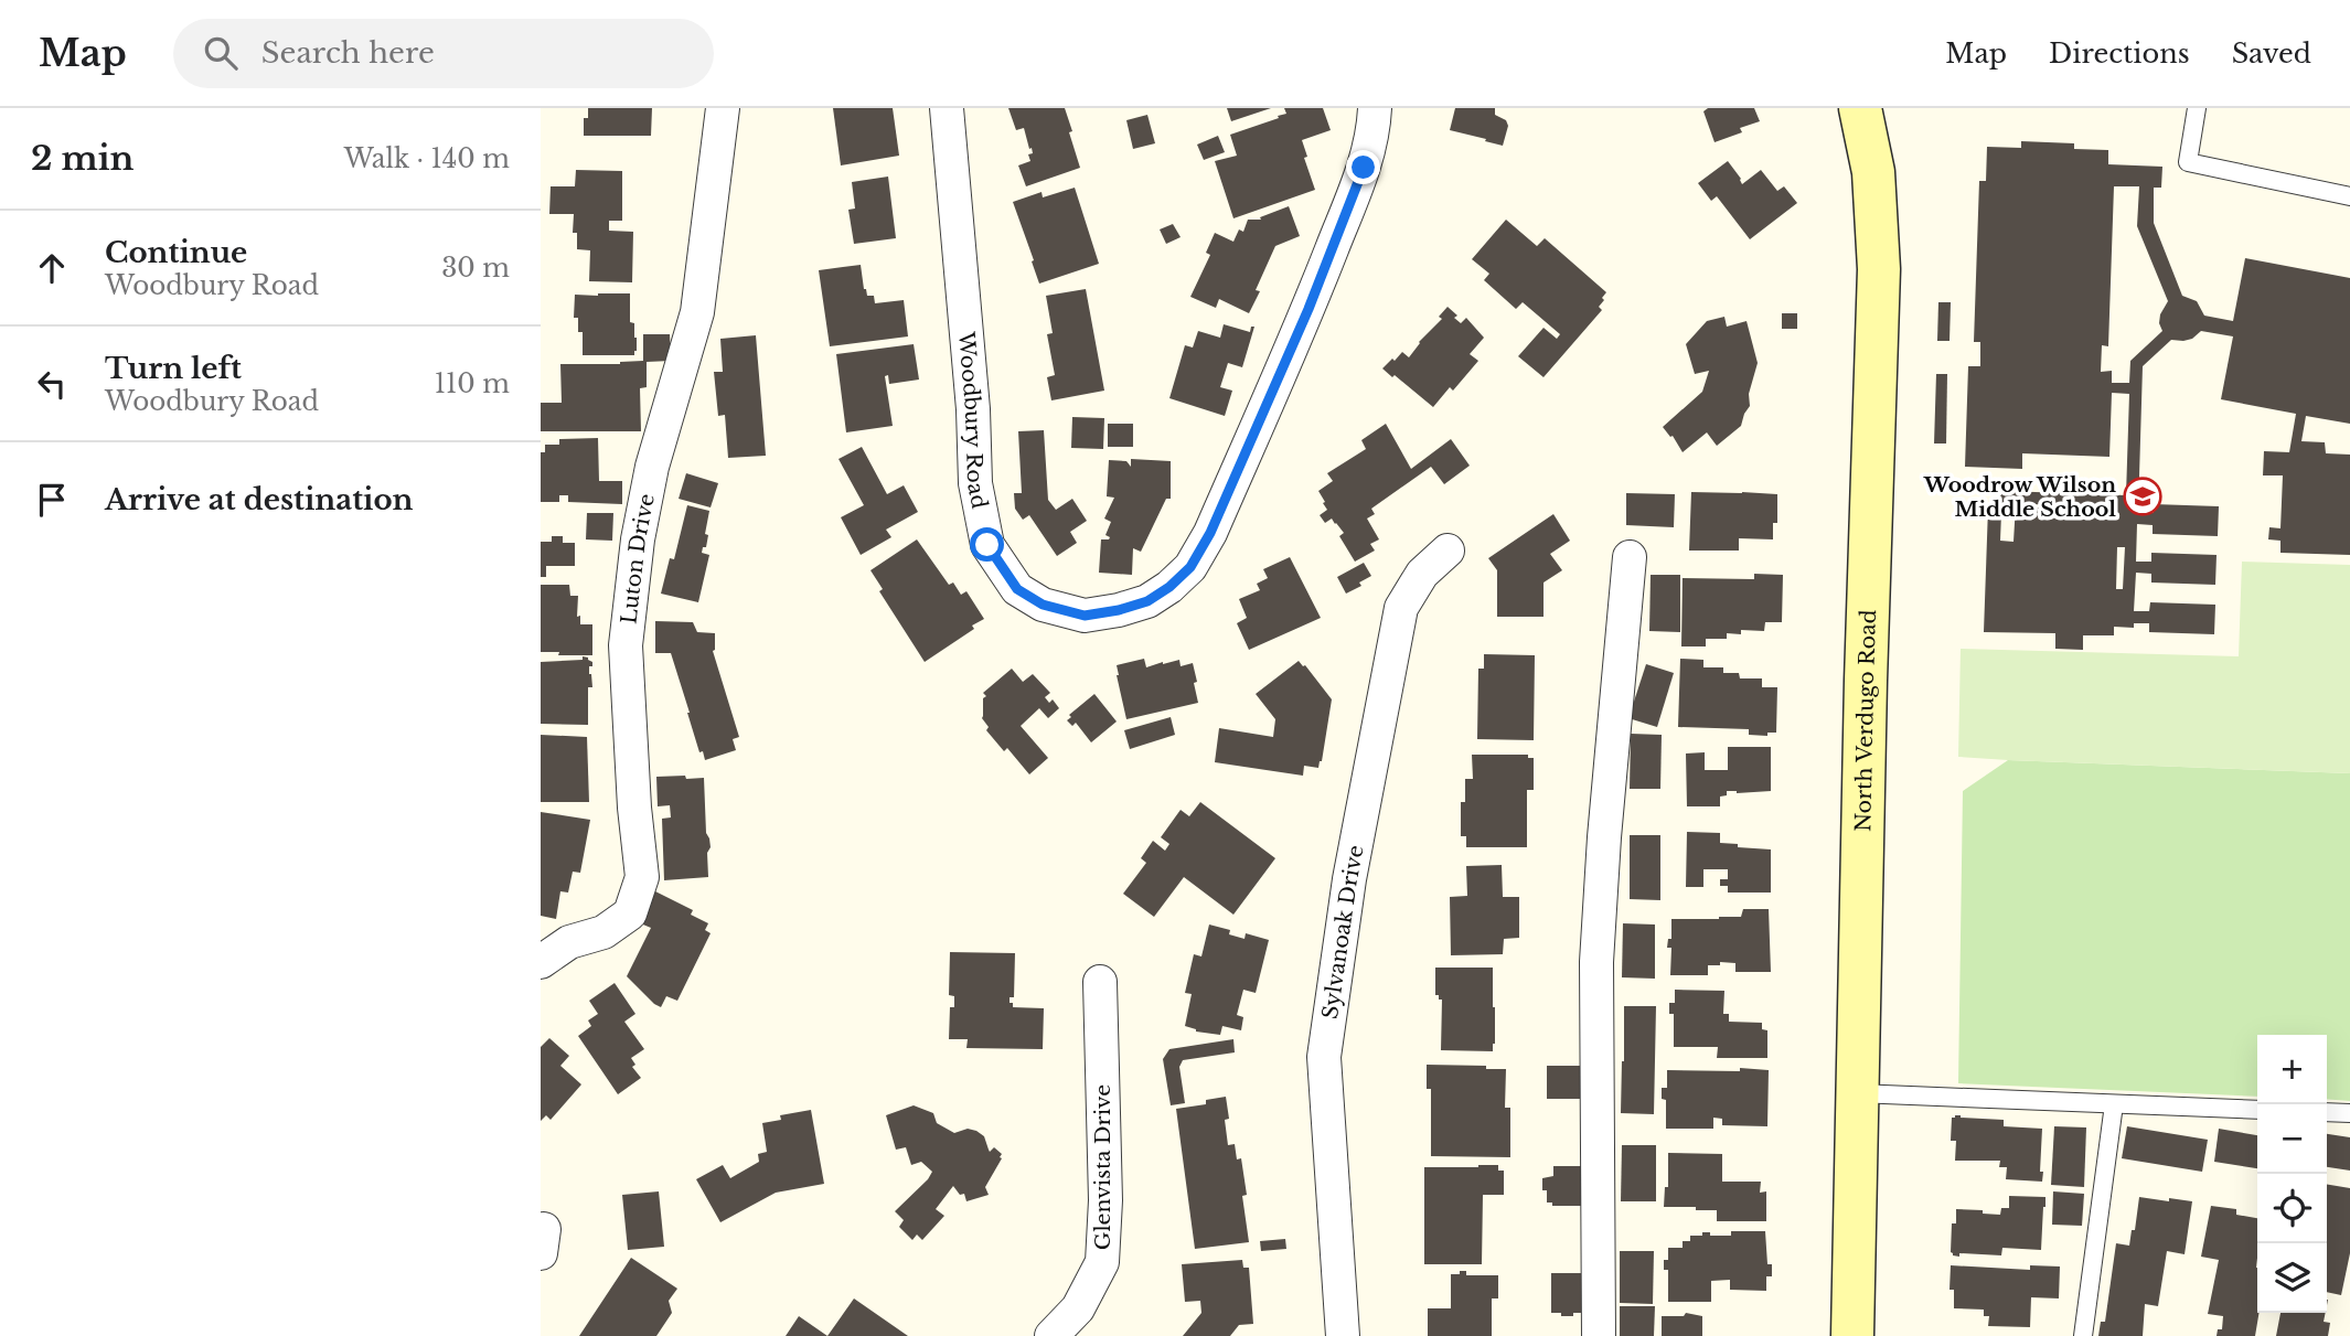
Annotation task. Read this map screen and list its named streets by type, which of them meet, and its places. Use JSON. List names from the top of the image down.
{
  "streets": {
    "main road": ["North Verdugo Road"],
    "street": [
      "Woodbury Road",
      "Luton Drive",
      "Sylvanoak Drive",
      "Glenvista Drive"
    ]
  },
  "places": {
    "school or university": ["Woodrow Wilson Middle School"]
  },
  "page": {
    "header": "Map",
    "search": "Search here",
    "nav": ["Map", "Directions", "Saved"],
    "heading": ["2 min", "Walk · 140 m"],
    "list": [
      ["Continue", "Woodbury Road", "30 m"],
      ["Turn left", "Woodbury Road", "110 m"],
      "Arrive at destination"
    ],
    "map_buttons": ["+", "−"]
  }
}
